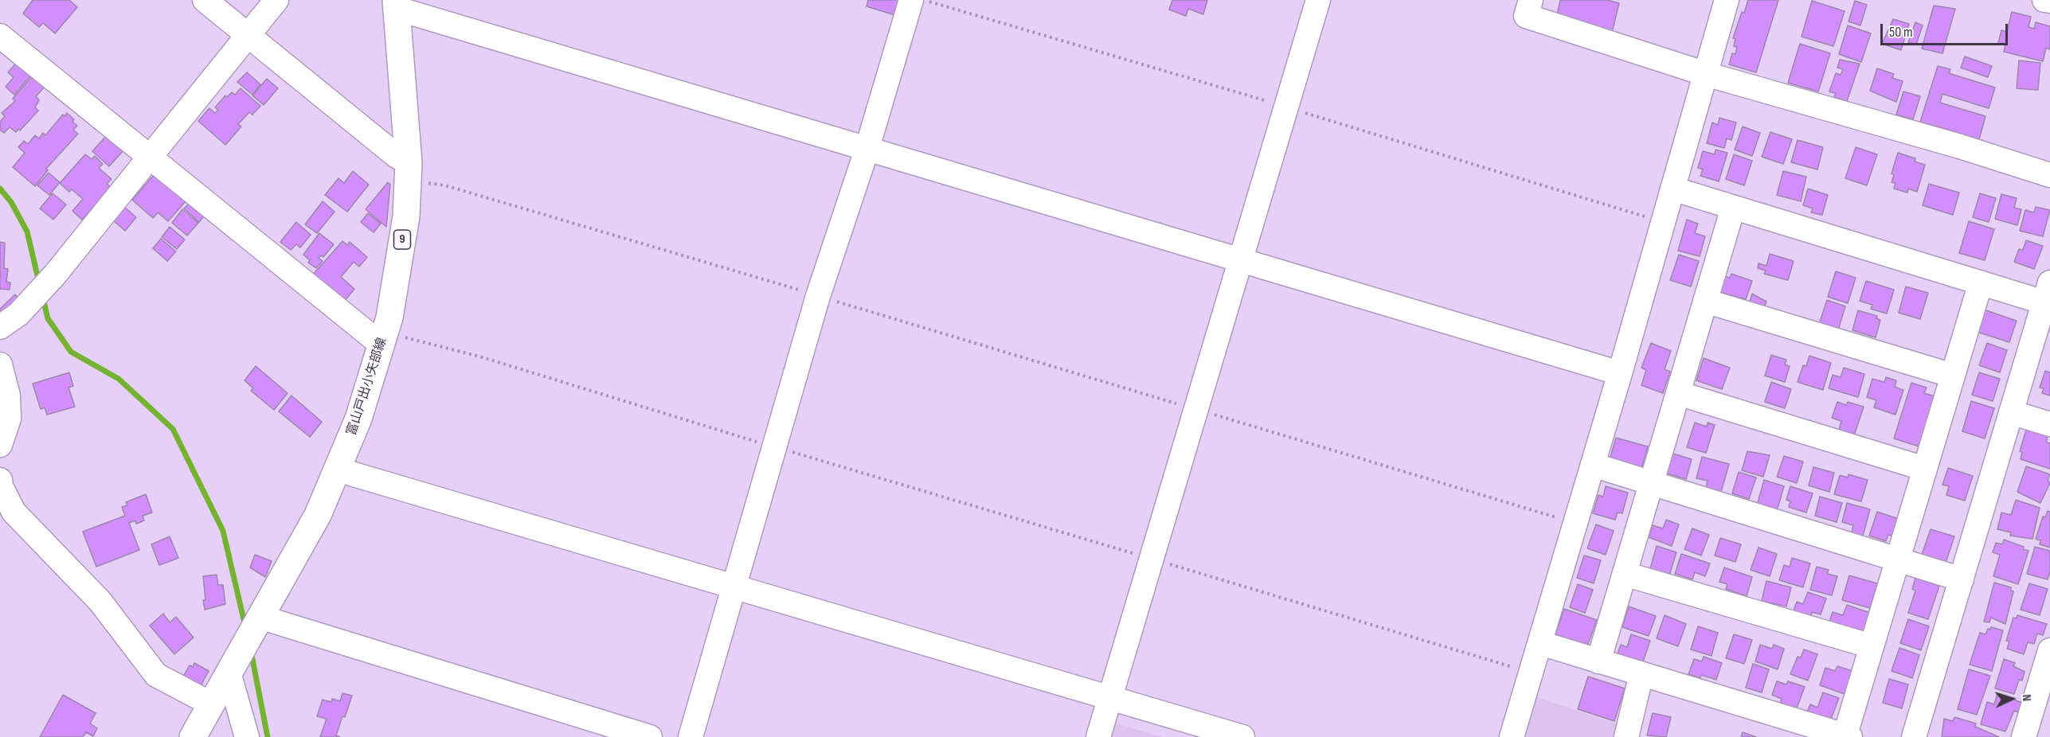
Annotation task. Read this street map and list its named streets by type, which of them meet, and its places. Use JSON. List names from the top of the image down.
{
  "streets": {
    "main road": ["9", "富山戸出小矢部線"]
  },
  "scale_bar": "50 m",
  "north": "right"
}
